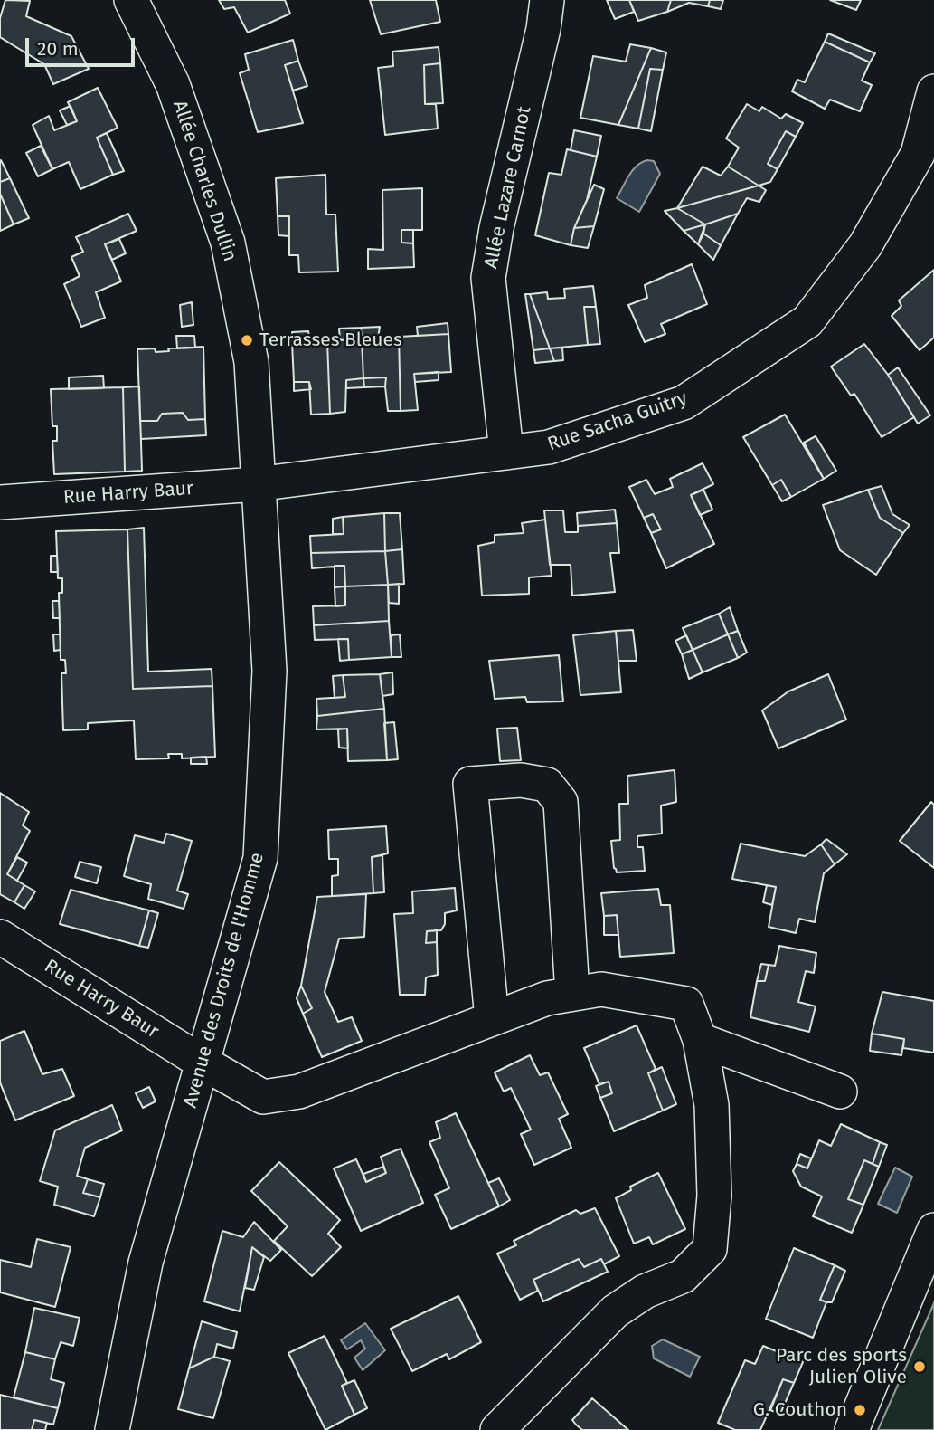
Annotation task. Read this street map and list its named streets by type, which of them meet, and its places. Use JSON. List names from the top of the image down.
{
  "streets": {
    "street": [
      "Allée Charles Dullin",
      "Allée Lazare Carnot",
      "Rue Sacha Guitry",
      "Rue Harry Baur",
      "Avenue des Droits de l'Homme"
    ]
  },
  "crossings": [
    ["Allée Charles Dullin", "Rue Sacha Guitry"],
    ["Allée Charles Dullin", "Rue Harry Baur"],
    ["Allée Charles Dullin", "Avenue des Droits de l'Homme"],
    ["Allée Lazare Carnot", "Rue Sacha Guitry"],
    ["Rue Sacha Guitry", "Rue Harry Baur"],
    ["Rue Sacha Guitry", "Avenue des Droits de l'Homme"],
    ["Rue Harry Baur", "Avenue des Droits de l'Homme"]
  ],
  "places": ["Terrasses Bleues", "Parc des sports Julien Olive", "G. Couthon"],
  "scale_bar": "20 m"
}
